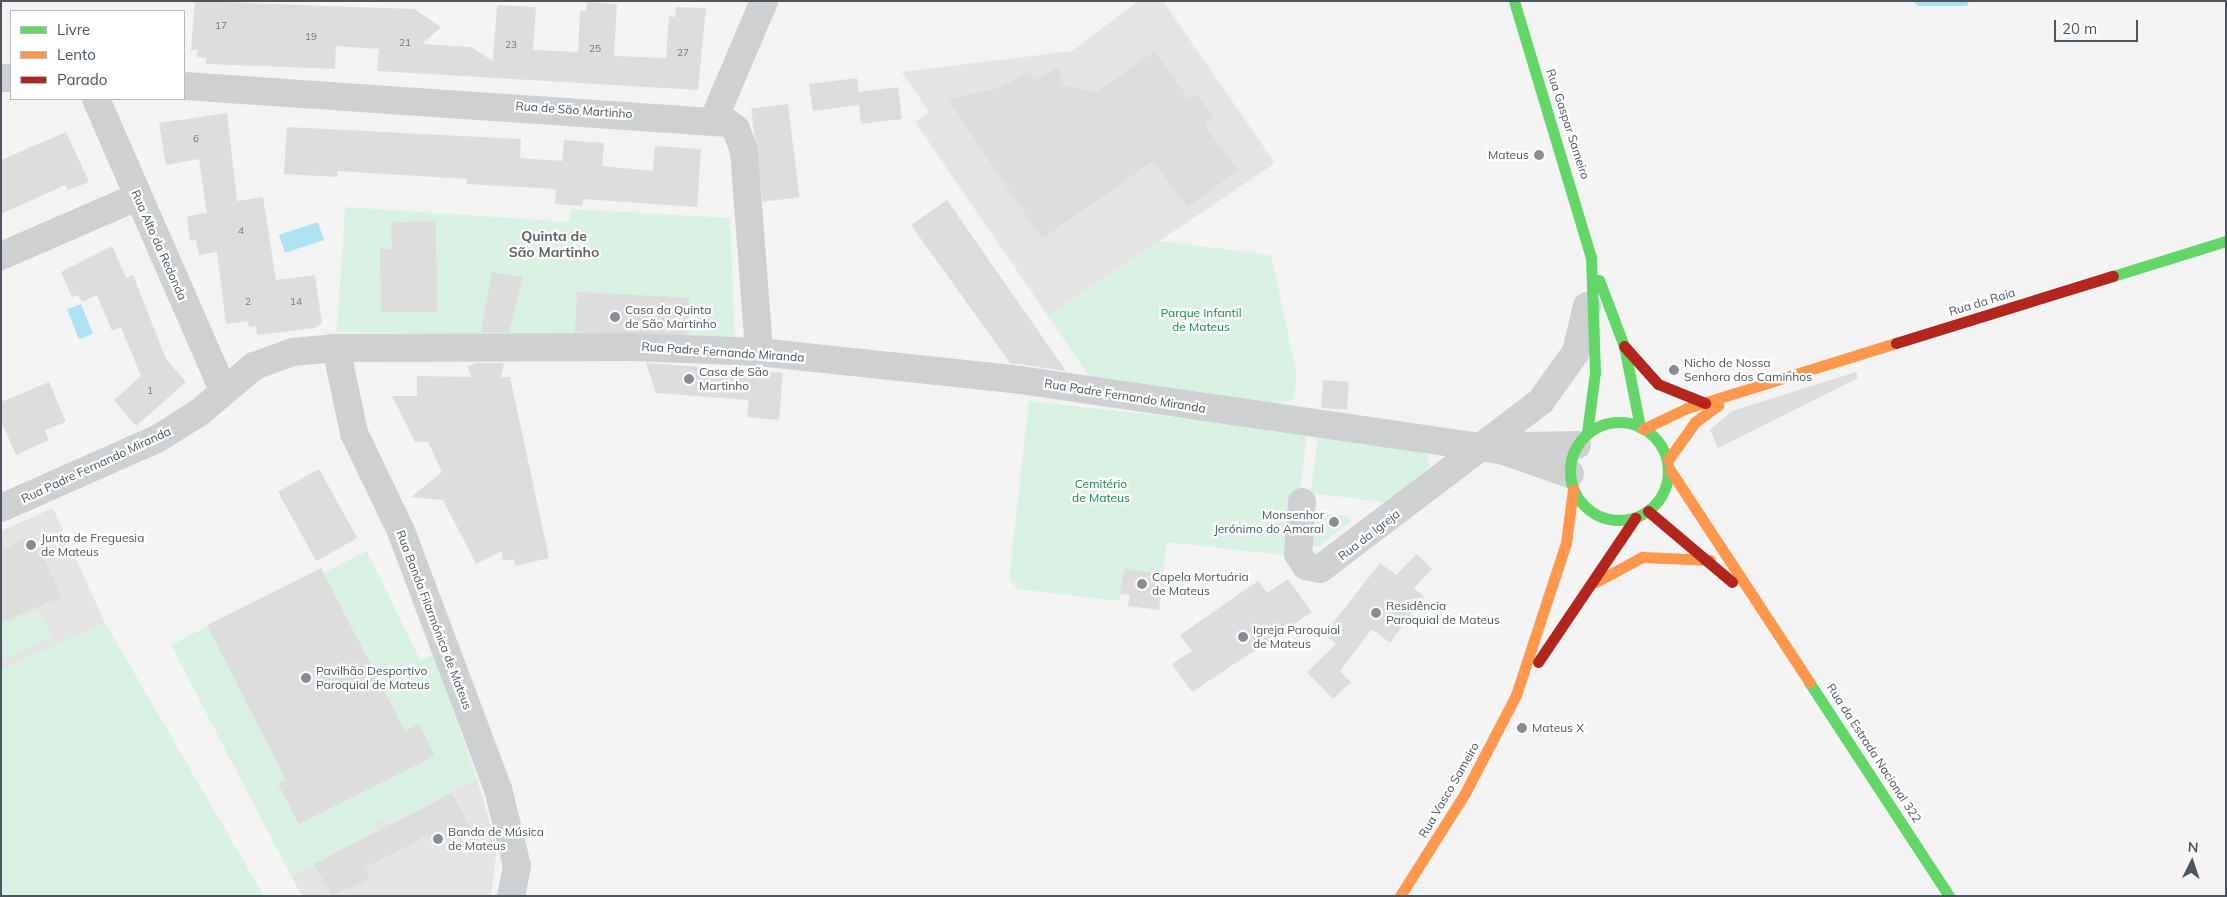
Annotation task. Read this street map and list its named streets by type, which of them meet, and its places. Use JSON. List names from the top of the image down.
{
  "streets": {
    "main road": [
      "Rua Gaspar Sameiro",
      "Rua da Raia",
      "Rua da Estrada Nacional 322",
      "Rua Vasco Sameiro"
    ],
    "street": [
      "Rua de São Martinho",
      "Rua Alto da Redonda",
      "Rua Padre Fernando Miranda",
      "Rua da Igreja",
      "Rua Banda Filarmónica de Mateus"
    ]
  },
  "crossings": [
    ["Rua de São Martinho", "Rua Padre Fernando Miranda"],
    ["Rua Gaspar Sameiro", "Rua da Igreja"],
    ["Rua Alto da Redonda", "Rua Padre Fernando Miranda"],
    ["Rua Padre Fernando Miranda", "Rua da Igreja"],
    ["Rua Padre Fernando Miranda", "Rua Banda Filarmónica de Mateus"]
  ],
  "districts": ["Quinta de São Martinho"],
  "parks": ["Parque Infantil de Mateus", "Cemitério de Mateus"],
  "places": [
    "Mateus",
    "Casa da Quinta de São Martinho",
    "Nicho de Nossa Senhora dos Caminhos",
    "Casa de São Martinho",
    "Monsenhor Jerónimo do Amaral",
    "Junta de Freguesia de Mateus",
    "Capela Mortuária de Mateus",
    "Residência Paroquial de Mateus",
    "Igreja Paroquial de Mateus",
    "Pavilhão Desportivo Paroquial de Mateus",
    "Mateus X",
    "Banda de Música de Mateus"
  ],
  "house_numbers": [
    "17",
    "19",
    "21",
    "23",
    "25",
    "27",
    "6",
    "4",
    "2",
    "14",
    "1"
  ],
  "legend": ["Livre", "Lento", "Parado"],
  "scale_bar": "20 m",
  "north": "top"
}
